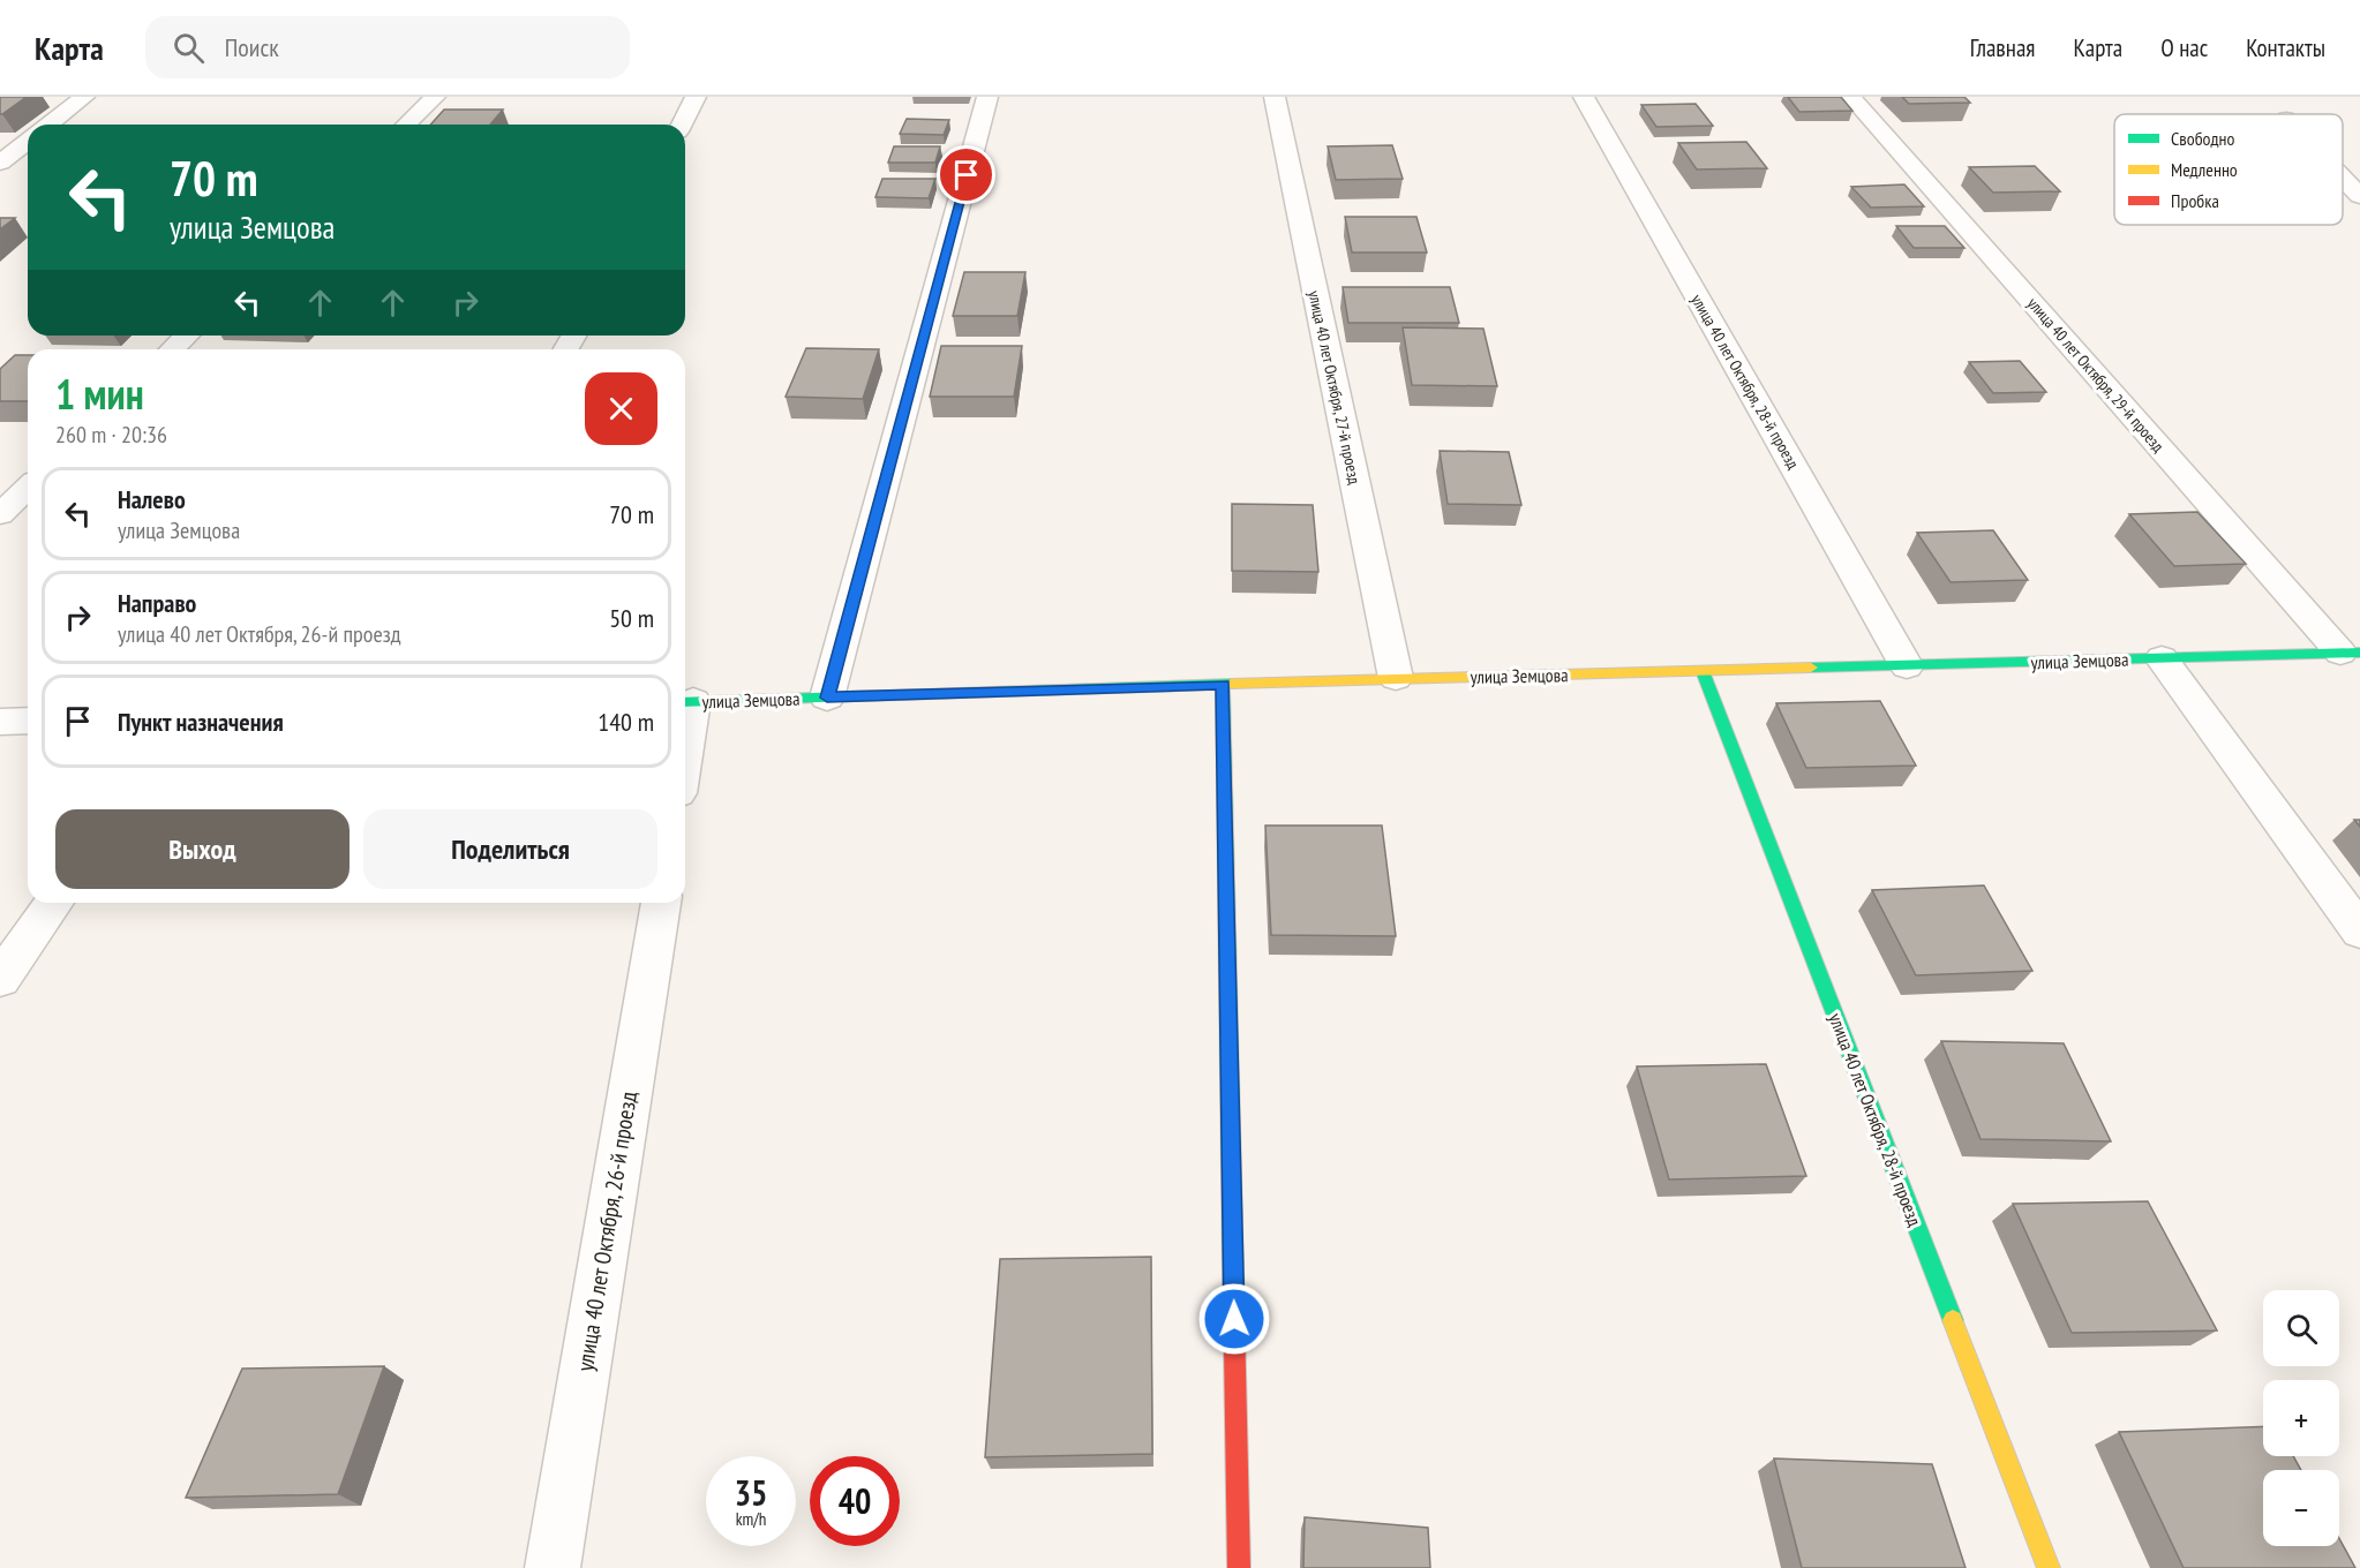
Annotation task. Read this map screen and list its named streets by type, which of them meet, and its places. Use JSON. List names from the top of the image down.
{
  "streets": {
    "street": [
      "улица 40 лет Октября, 29-й проезд",
      "улица 40 лет Октября, 28-й проезд",
      "улица 40 лет Октября, 27-й проезд",
      "улица Земцова",
      "улица 40 лет Октября, 26-й проезд"
    ]
  },
  "crossings": [
    ["улица 40 лет Октября, 29-й проезд", "улица Земцова"],
    ["улица 40 лет Октября, 28-й проезд", "улица Земцова"],
    ["улица 40 лет Октября, 27-й проезд", "улица Земцова"]
  ],
  "legend": ["Свободно", "Медленно", "Пробка"],
  "page": {
    "header": "Карта",
    "search": "Поиск",
    "nav": [
      "Главная",
      "Карта",
      "О нас",
      "Контакты"
    ],
    "turn": ["70 m", "улица Земцова"],
    "heading": ["1 мин", "260 m · 20:36"],
    "list": [
      {
        "name": "Налево",
        "note": "улица Земцова",
        "value": "70 m"
      },
      {
        "name": "Направо",
        "note": "улица 40 лет Октября, 26-й проезд",
        "value": "50 m"
      },
      {
        "name": "Пункт назначения",
        "value": "140 m"
      }
    ],
    "buttons": ["Выход", "Поделиться"],
    "map_buttons": ["+", "−"],
    "speed": "35 km/h",
    "limit": "40"
  }
}
